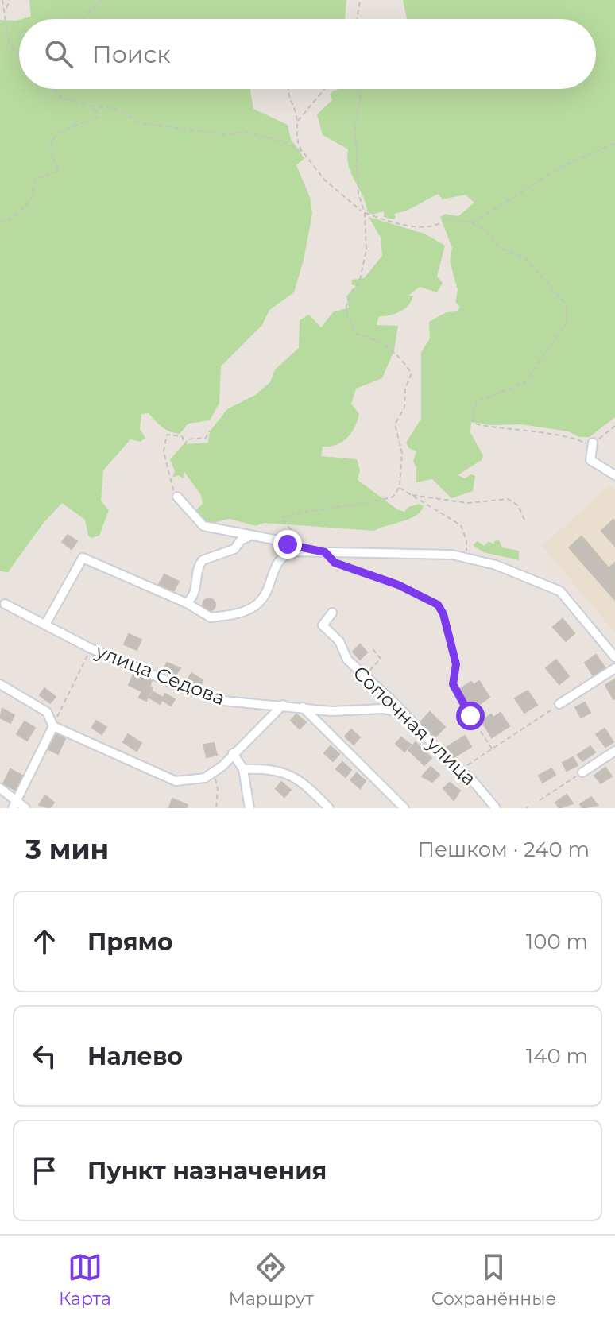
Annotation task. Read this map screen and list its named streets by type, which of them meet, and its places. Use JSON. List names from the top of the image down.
{
  "streets": {
    "street": ["улица Седова", "Сопочная улица"]
  },
  "crossings": [
    ["улица Седова", "Сопочная улица"]
  ],
  "page": {
    "search": "Поиск",
    "heading": ["3 мин", "Пешком · 240 m"],
    "list": [
      ["Прямо", "100 m"],
      ["Налево", "140 m"],
      "Пункт назначения"
    ],
    "nav": ["Карта", "Маршрут", "Сохранённые"]
  }
}
